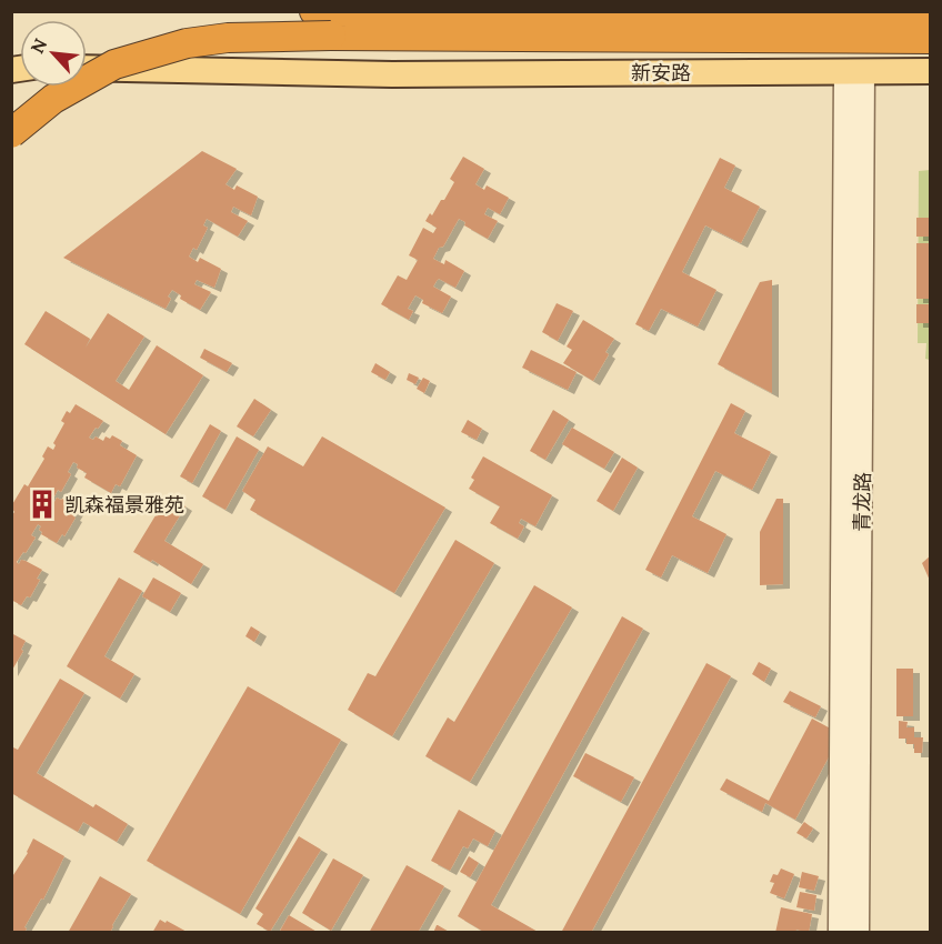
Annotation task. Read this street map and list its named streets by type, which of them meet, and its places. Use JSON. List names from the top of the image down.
{
  "streets": {
    "main road": ["新安路"],
    "street": ["青龙路"]
  },
  "crossings": [
    ["新安路", "青龙路"]
  ],
  "places": {
    "building": ["凯森福景雅苑"]
  },
  "north": "top left"
}
